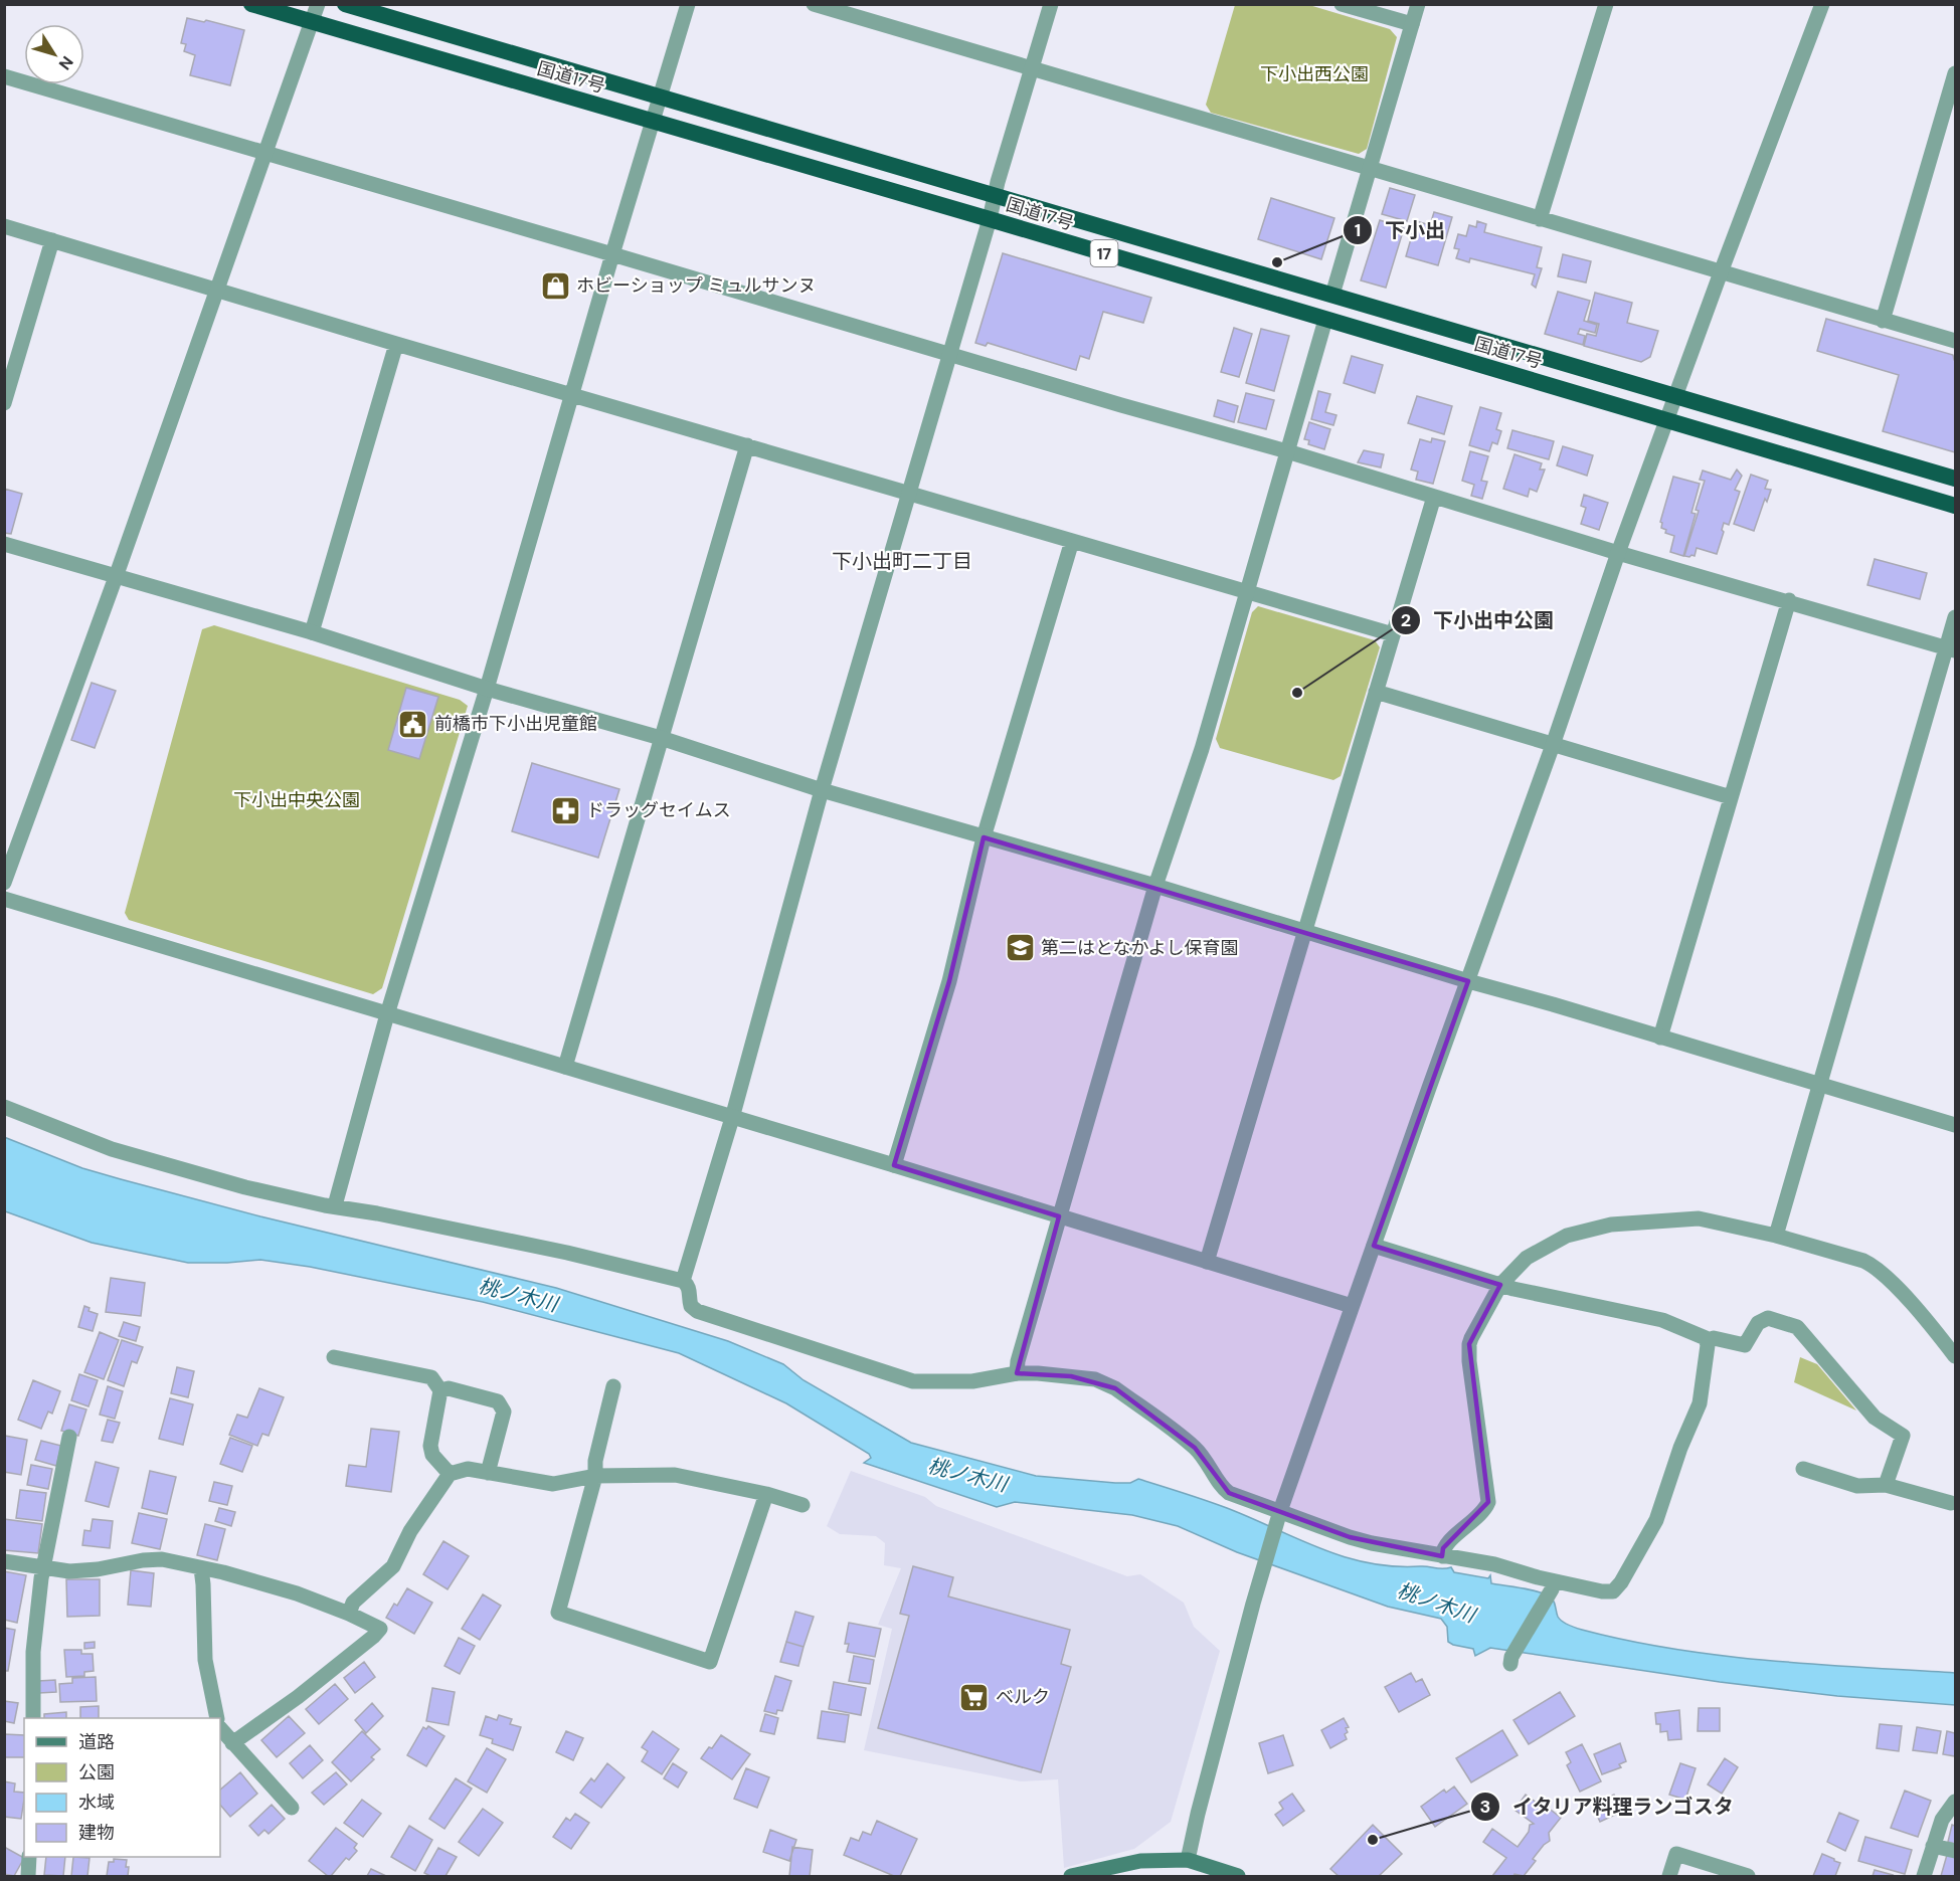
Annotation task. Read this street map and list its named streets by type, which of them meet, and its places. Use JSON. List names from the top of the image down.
{
  "streets": {
    "highway": ["国道17号", "17"]
  },
  "districts": ["下小出町二丁目"],
  "water": ["桃ノ木川"],
  "parks": ["下小出西公園", "下小出中央公園"],
  "places": {
    "other": ["下小出", "下小出中公園", "イタリア料理ランゴスタ"],
    "shop": ["ホビーショップ ミュルサンヌ"],
    "public building": ["前橋市下小出児童館"],
    "pharmacy": ["ドラッグセイムス"],
    "school or university": ["第二はとなかよし保育園"],
    "supermarket": ["ベルク"]
  },
  "legend": [
    "道路",
    "公園",
    "水域",
    "建物"
  ],
  "north": "bottom right"
}
